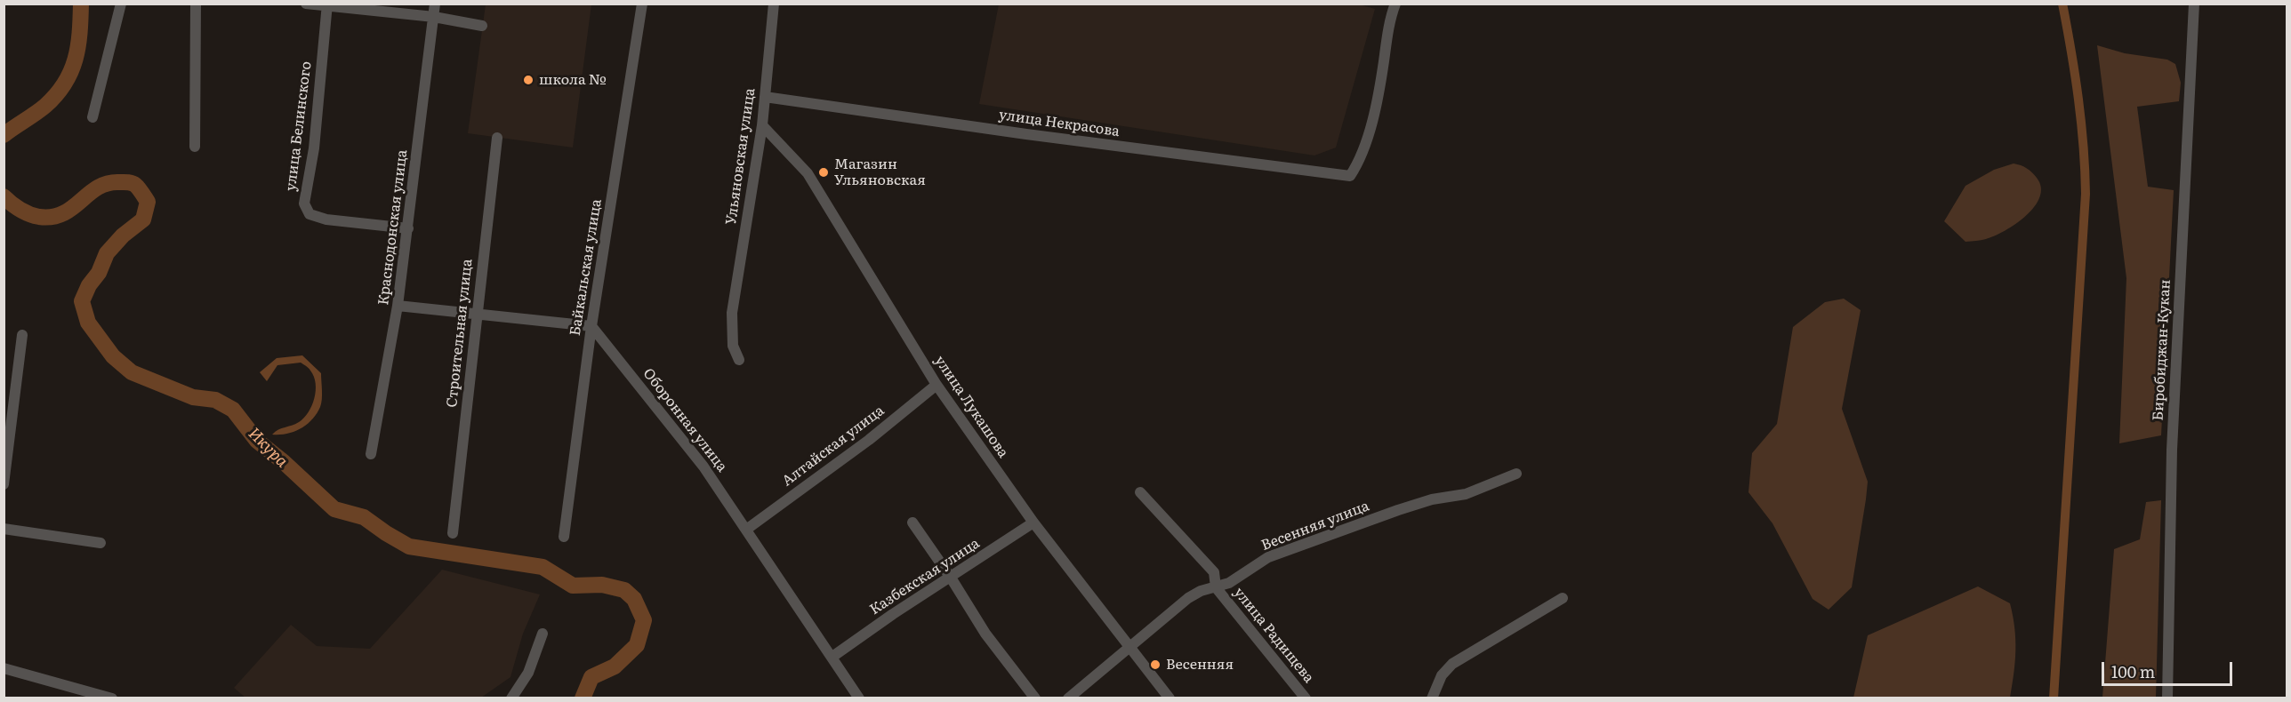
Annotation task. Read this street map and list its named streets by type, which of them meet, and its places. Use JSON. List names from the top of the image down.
{
  "streets": {
    "street": [
      "улица Некрасова",
      "улица Белинского",
      "Ульяновская улица",
      "Краснодонская улица",
      "Байкальская улица",
      "Строительная улица",
      "Биробиджан-Кукан",
      "улица Лукашова",
      "Оборонная улица",
      "Алтайская улица",
      "Весенняя улица",
      "Казбекская улица",
      "улица Радищева"
    ]
  },
  "crossings": [
    ["улица Некрасова", "Ульяновская улица"],
    ["улица Белинского", "Краснодонская улица"],
    ["Ульяновская улица", "улица Лукашова"],
    ["Байкальская улица", "Оборонная улица"],
    ["улица Лукашова", "Алтайская улица"],
    ["улица Лукашова", "Весенняя улица"],
    ["улица Лукашова", "Казбекская улица"],
    ["Оборонная улица", "Алтайская улица"],
    ["Оборонная улица", "Казбекская улица"],
    ["Весенняя улица", "улица Радищева"]
  ],
  "water": ["Икура"],
  "places": ["школа №", "Магазин Ульяновская", "Весенняя"],
  "scale_bar": "100 m"
}
